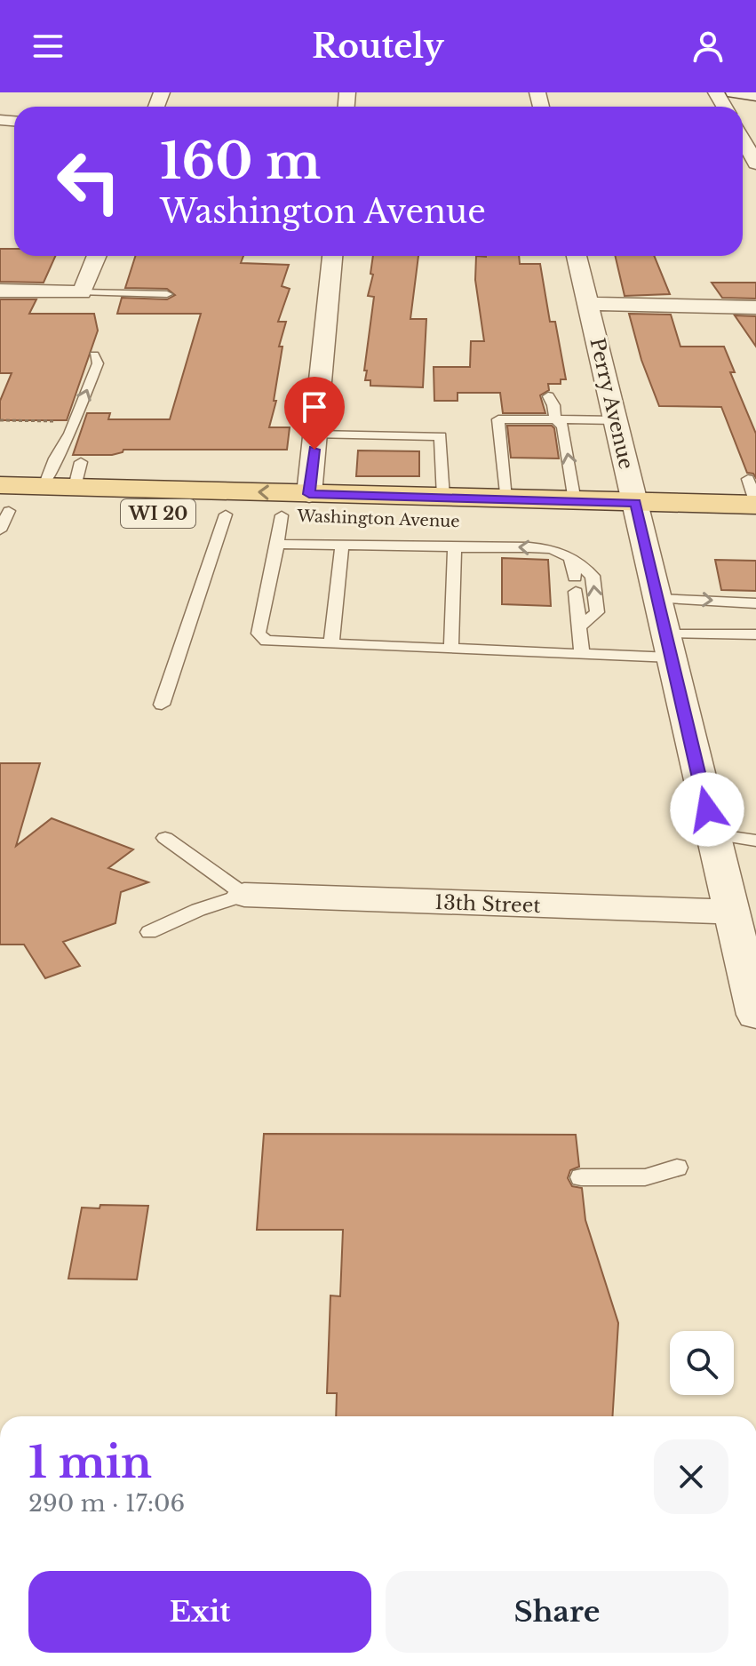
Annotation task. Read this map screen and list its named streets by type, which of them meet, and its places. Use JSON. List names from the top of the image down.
{
  "streets": {
    "main road": ["WI 20", "Washington Avenue"],
    "street": ["Perry Avenue", "13th Street"]
  },
  "crossings": [
    ["Perry Avenue", "Washington Avenue"],
    ["Perry Avenue", "13th Street"]
  ],
  "page": {
    "header": "Routely",
    "turn": ["160 m", "Washington Avenue"],
    "heading": ["1 min", "290 m · 17:06"],
    "buttons": ["Exit", "Share"]
  }
}
